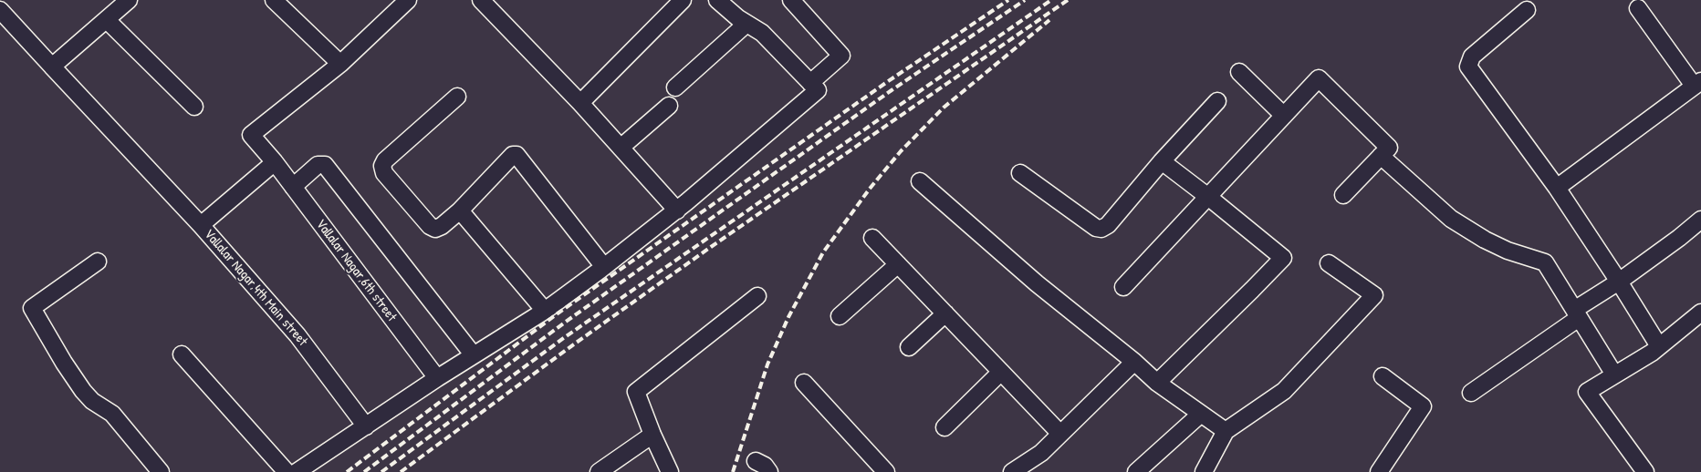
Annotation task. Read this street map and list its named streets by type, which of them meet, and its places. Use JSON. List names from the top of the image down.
{
  "streets": {
    "street": ["Vallalar Nagar,6th street", "Vallalar Nagar,4th Main street"]
  },
  "crossings": [
    ["Vallalar Nagar,6th street", "Vallalar Nagar,4th Main street"]
  ]
}
